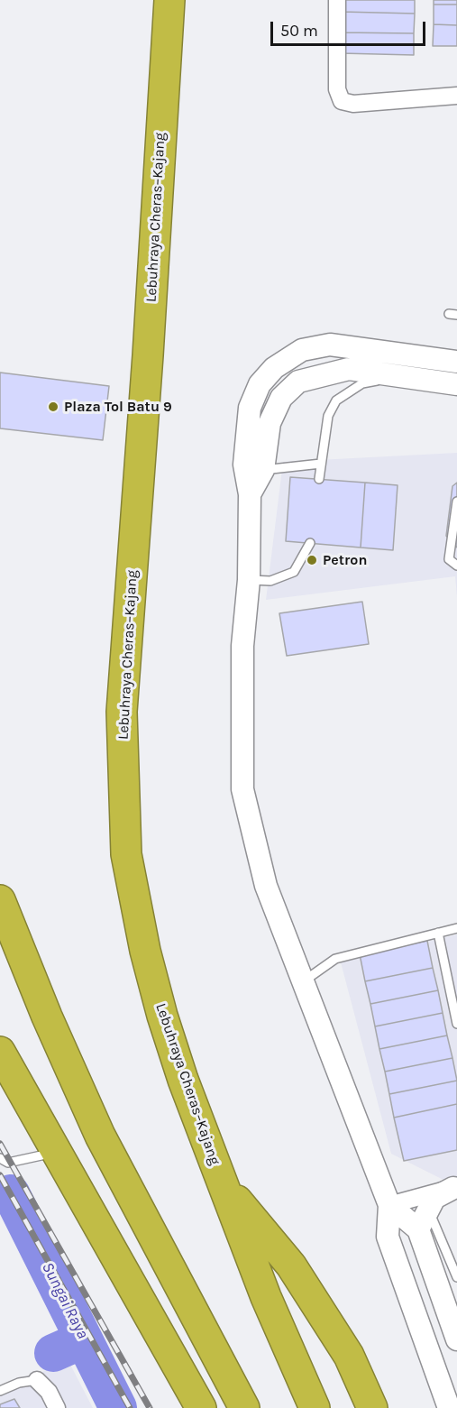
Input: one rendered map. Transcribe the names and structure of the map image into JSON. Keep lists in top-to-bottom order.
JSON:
{
  "streets": {
    "highway": ["Lebuhraya Cheras–Kajang"]
  },
  "water": ["Sungai Raya"],
  "places": ["Plaza Tol Batu 9", "Petron"],
  "scale_bar": "50 m"
}
